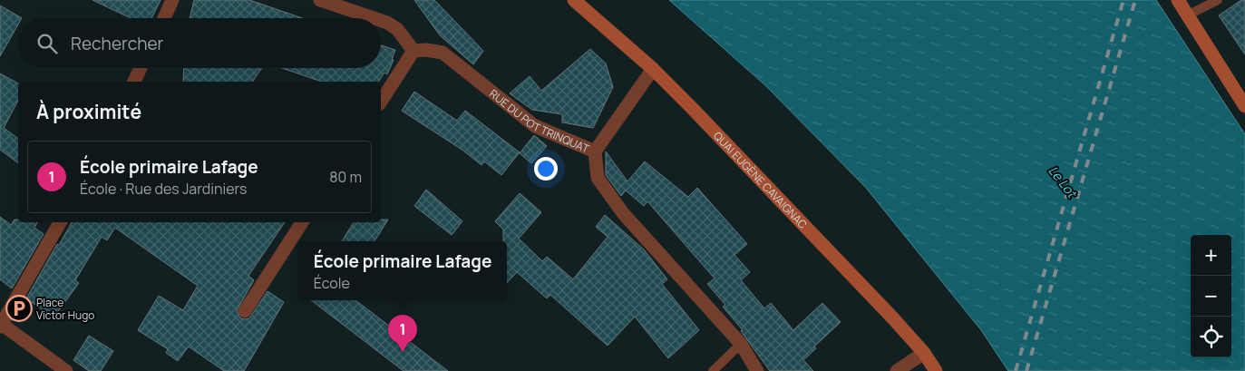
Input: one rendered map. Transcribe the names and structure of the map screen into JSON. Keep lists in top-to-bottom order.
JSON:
{
  "streets": {
    "street": ["RUE DU POT TRINQUAT", "QUAI EUGÈNE CAVAIGNAC"]
  },
  "water": ["Le Lot"],
  "places": {
    "parking": ["Place Victor Hugo"]
  },
  "page": {
    "search": "Rechercher",
    "heading": "À proximité",
    "list": [
      {
        "mark": "1",
        "name": "École primaire Lafage",
        "note": "École · Rue des Jardiniers",
        "value": "80 m"
      }
    ],
    "map_buttons": ["+", "−"],
    "popup": ["École primaire Lafage", "École"],
    "pins": "1"
  }
}
